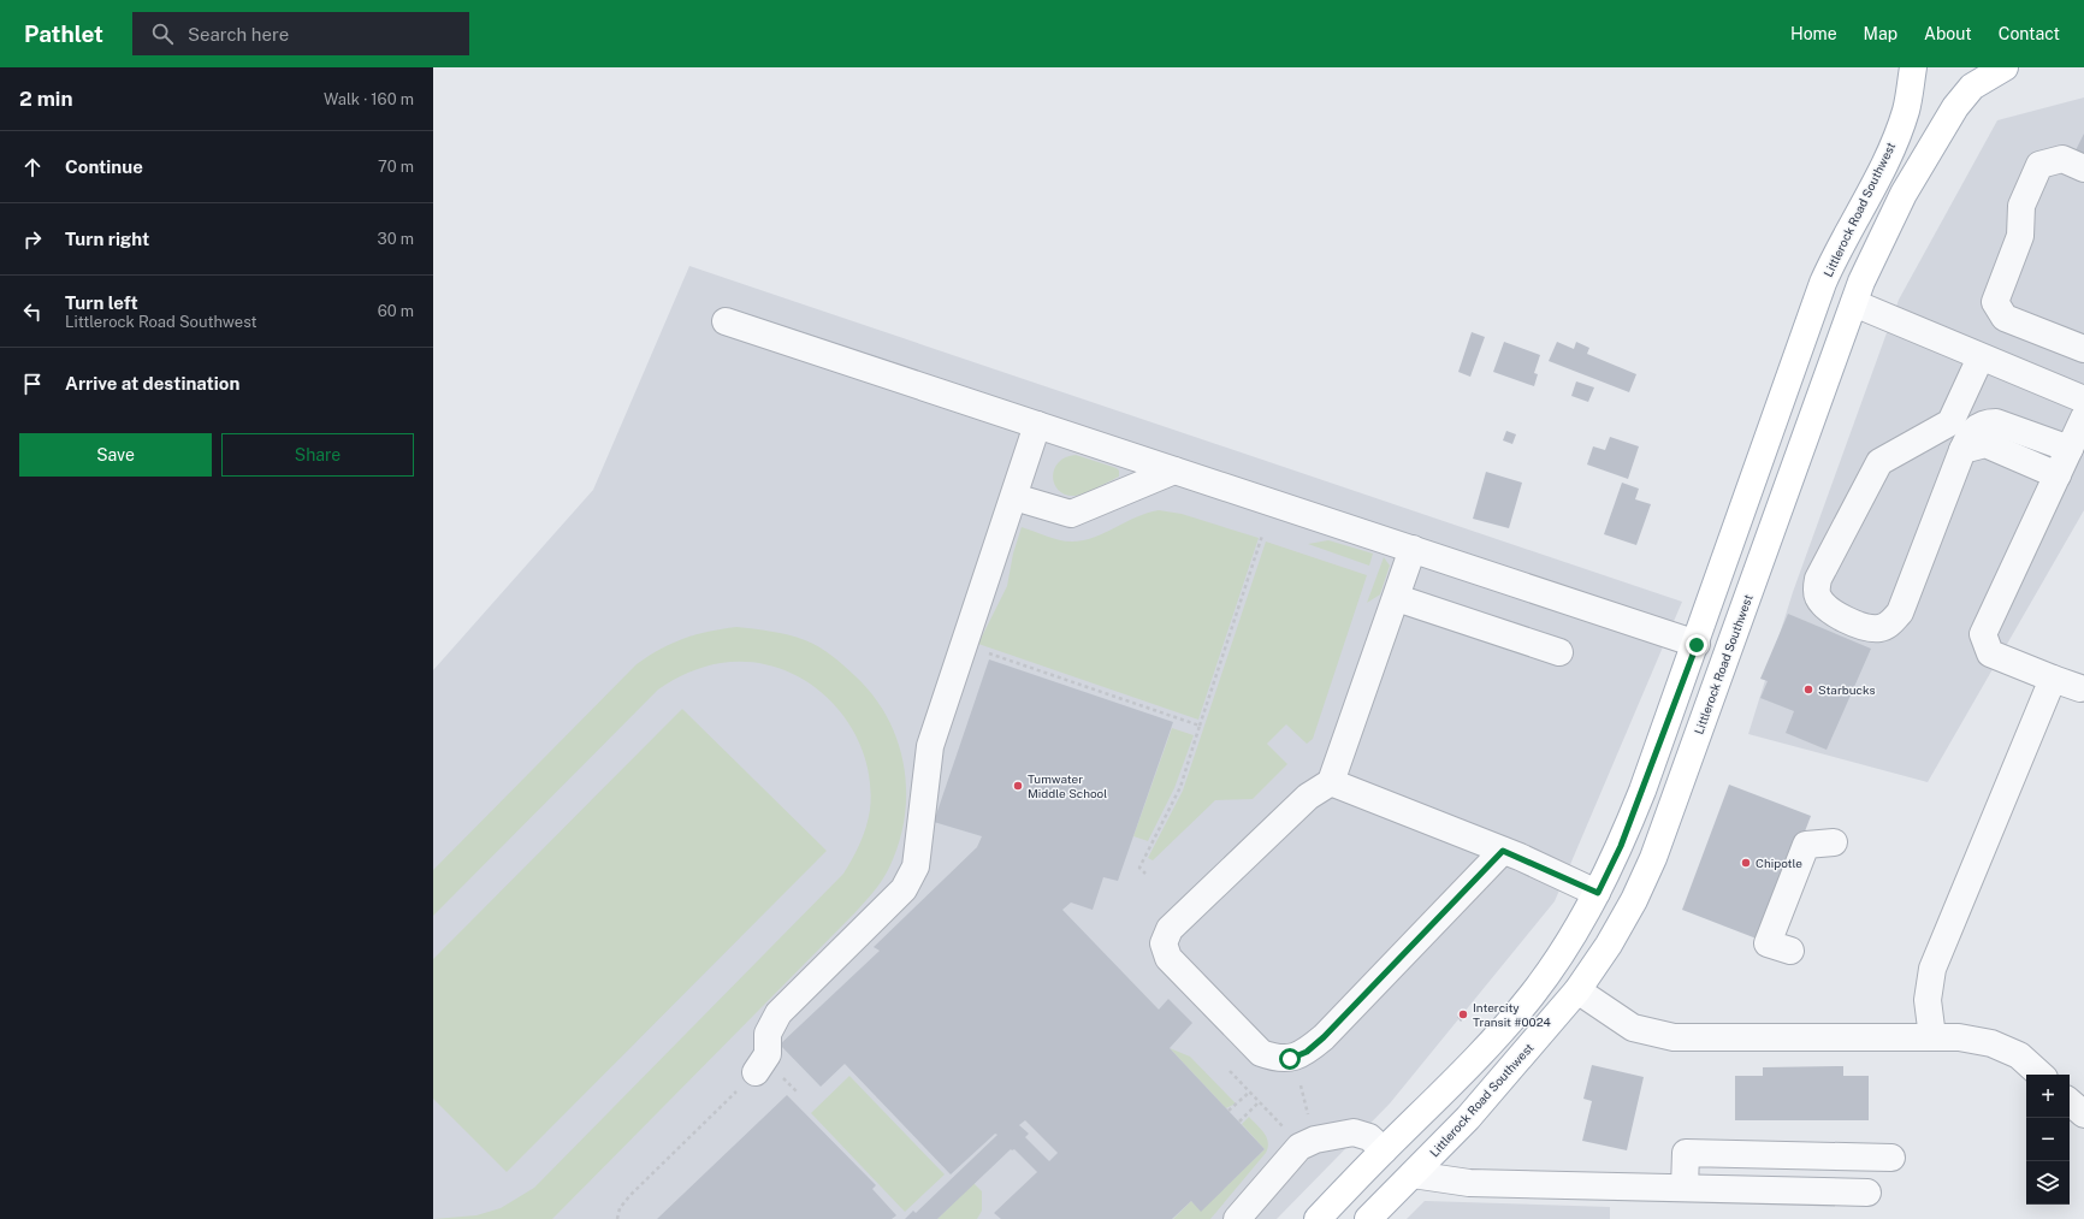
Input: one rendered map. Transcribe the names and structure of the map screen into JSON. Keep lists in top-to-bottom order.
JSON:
{
  "streets": {
    "main road": ["Littlerock Road Southwest"]
  },
  "places": [
    "Starbucks",
    "Tumwater Middle School",
    "Chipotle",
    "Intercity Transit #0024"
  ],
  "page": {
    "header": "Pathlet",
    "search": "Search here",
    "nav": [
      "Home",
      "Map",
      "About",
      "Contact"
    ],
    "heading": ["2 min", "Walk · 160 m"],
    "list": [
      ["Continue", "70 m"],
      ["Turn right", "30 m"],
      ["Turn left", "Littlerock Road Southwest", "60 m"],
      "Arrive at destination"
    ],
    "buttons": ["Save", "Share"],
    "map_buttons": ["+", "−"]
  }
}
